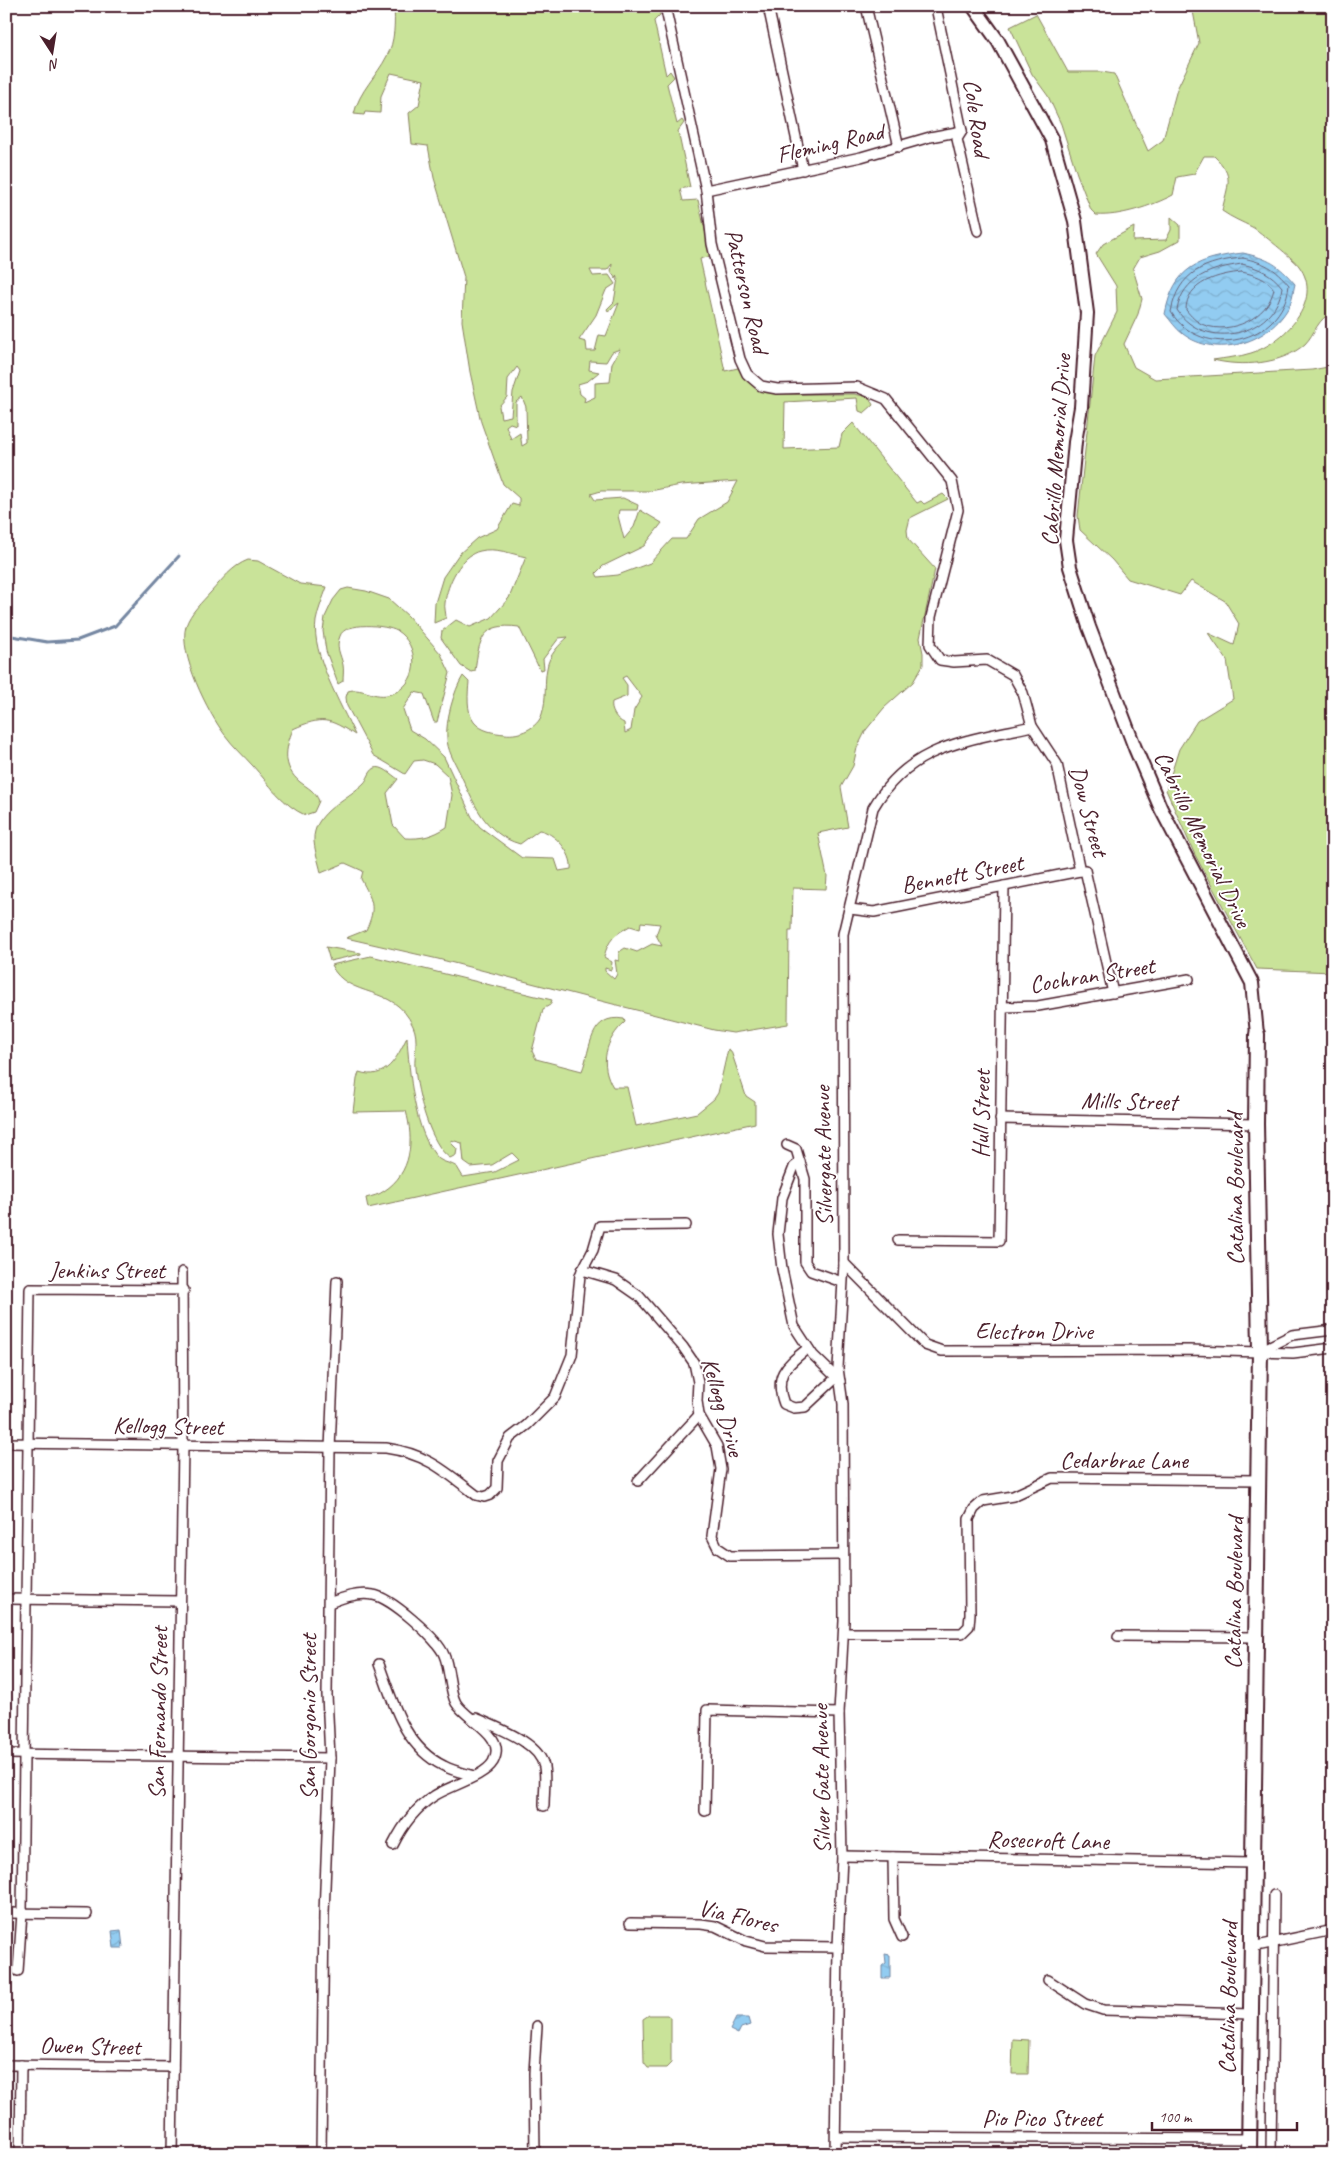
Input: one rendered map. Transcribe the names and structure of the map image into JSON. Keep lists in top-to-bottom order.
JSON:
{
  "streets": {
    "main road": ["Cabrillo Memorial Drive", "Catalina Boulevard"],
    "street": [
      "Cole Road",
      "Fleming Road",
      "Patterson Road",
      "Dow Street",
      "Bennett Street",
      "Cochran Street",
      "Mills Street",
      "Hull Street",
      "Silvergate Avenue",
      "Jenkins Street",
      "Electron Drive",
      "Kellogg Drive",
      "Kellogg Street",
      "Cedarbrae Lane",
      "San Fernando Street",
      "San Gorgonio Street",
      "Silver Gate Avenue",
      "Rosecroft Lane",
      "Via Flores",
      "Owen Street",
      "Pio Pico Street"
    ]
  },
  "crossings": [
    ["Cole Road", "Fleming Road"],
    ["Fleming Road", "Patterson Road"],
    ["Patterson Road", "Dow Street"],
    ["Cabrillo Memorial Drive", "Catalina Boulevard"],
    ["Dow Street", "Bennett Street"],
    ["Dow Street", "Cochran Street"],
    ["Bennett Street", "Hull Street"],
    ["Bennett Street", "Silvergate Avenue"],
    ["Cochran Street", "Hull Street"],
    ["Mills Street", "Hull Street"],
    ["Mills Street", "Catalina Boulevard"],
    ["Silvergate Avenue", "Electron Drive"],
    ["Silvergate Avenue", "Silver Gate Avenue"],
    ["Catalina Boulevard", "Electron Drive"],
    ["Catalina Boulevard", "Cedarbrae Lane"],
    ["Catalina Boulevard", "Rosecroft Lane"],
    ["Catalina Boulevard", "Pio Pico Street"],
    ["Jenkins Street", "Kellogg Street"],
    ["Jenkins Street", "San Fernando Street"],
    ["Kellogg Drive", "Silver Gate Avenue"],
    ["Kellogg Street", "San Fernando Street"],
    ["Kellogg Street", "San Gorgonio Street"],
    ["Cedarbrae Lane", "Silver Gate Avenue"],
    ["San Fernando Street", "Owen Street"],
    ["Silver Gate Avenue", "Rosecroft Lane"],
    ["Silver Gate Avenue", "Via Flores"],
    ["Silver Gate Avenue", "Pio Pico Street"]
  ],
  "scale_bar": "100 m",
  "north": "bottom"
}
